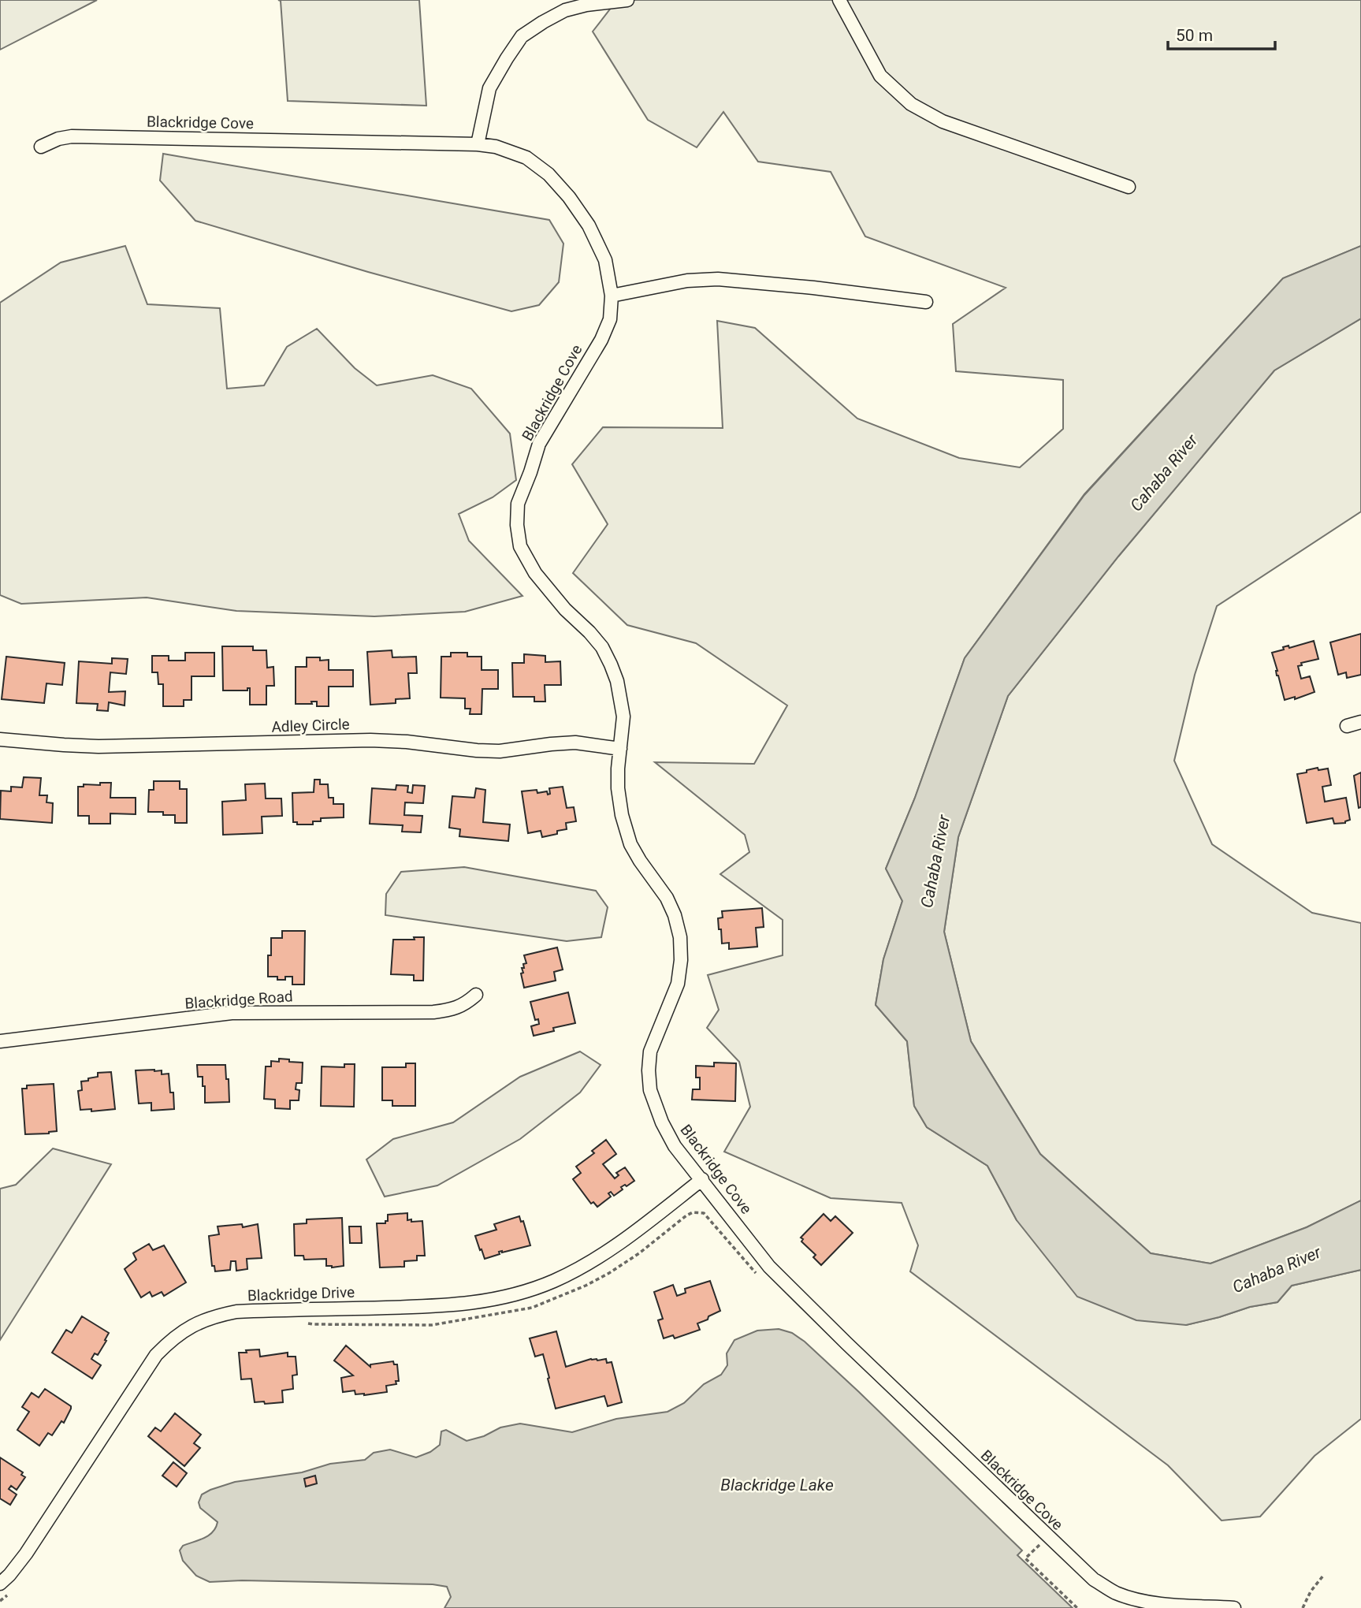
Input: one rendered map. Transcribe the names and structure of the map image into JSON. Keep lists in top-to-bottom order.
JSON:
{
  "streets": {
    "street": [
      "Blackridge Cove",
      "Adley Circle",
      "Blackridge Road",
      "Blackridge Drive"
    ]
  },
  "crossings": [
    ["Blackridge Cove", "Adley Circle"],
    ["Blackridge Cove", "Blackridge Drive"]
  ],
  "water": ["Cahaba River", "Blackridge Lake"],
  "scale_bar": "50 m"
}
